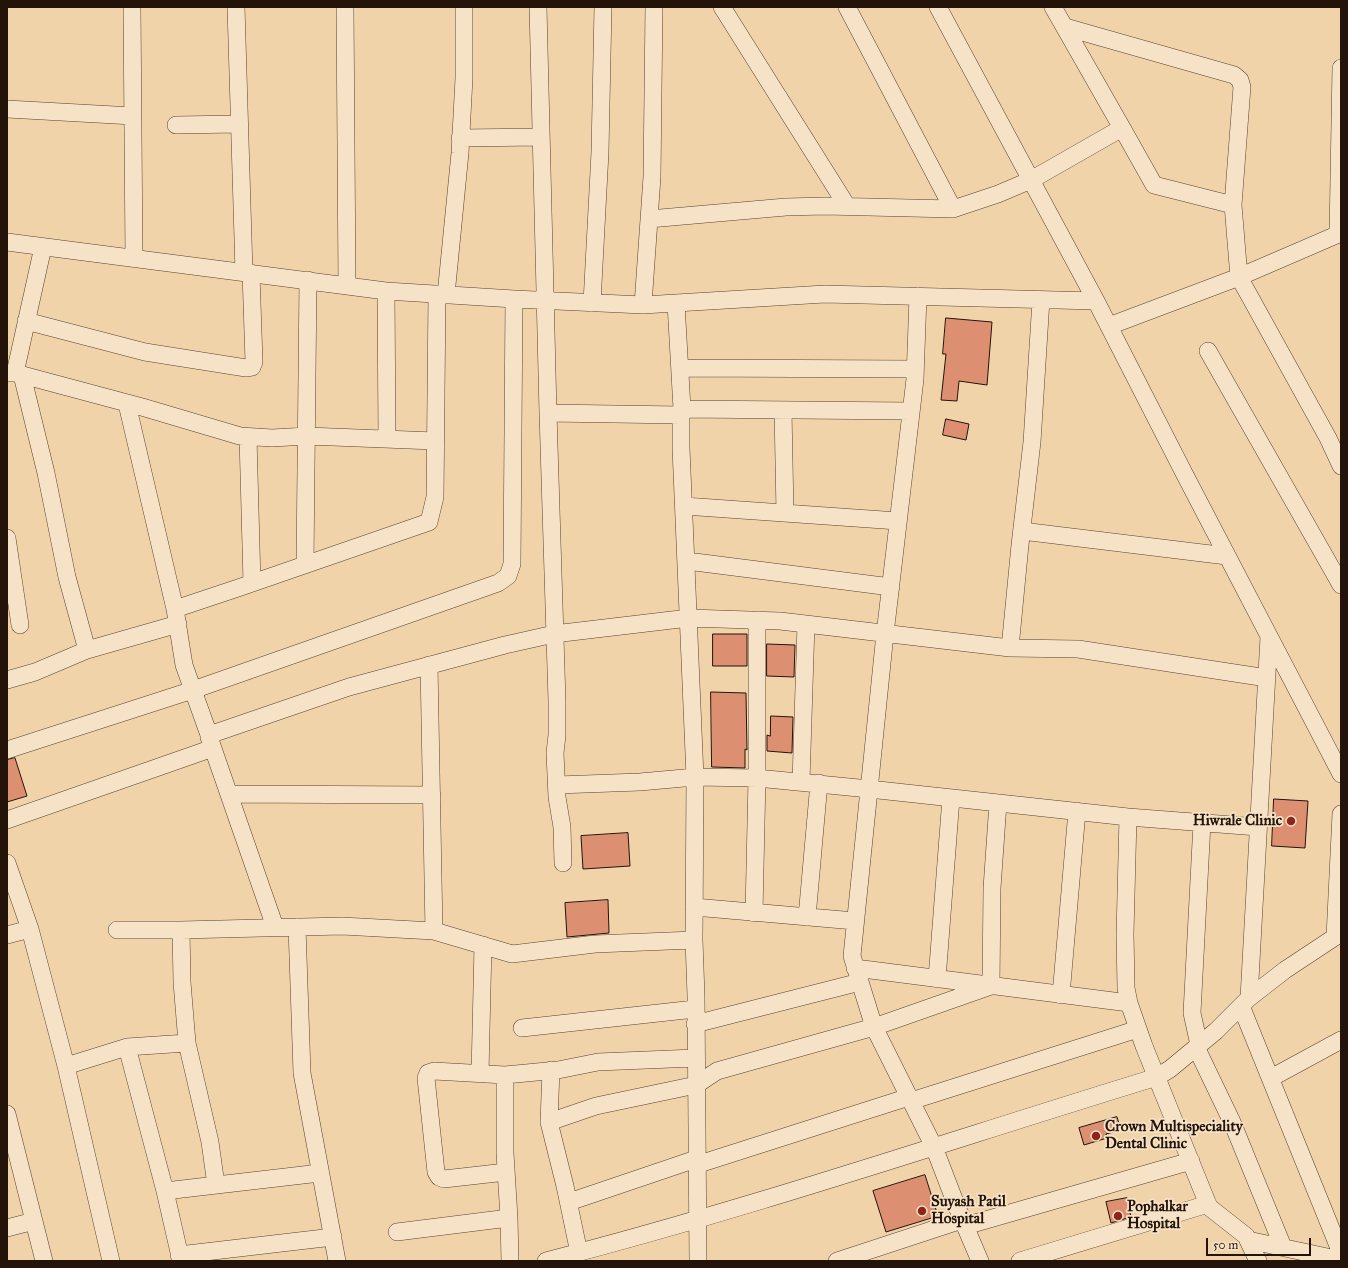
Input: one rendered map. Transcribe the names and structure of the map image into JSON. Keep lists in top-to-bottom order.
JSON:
{
  "places": [
    "Hiwrale Clinic",
    "Crown Multispeciality Dental Clinic",
    "Suyash Patil Hospital",
    "Pophalkar Hospital"
  ],
  "scale_bar": "50 m"
}
